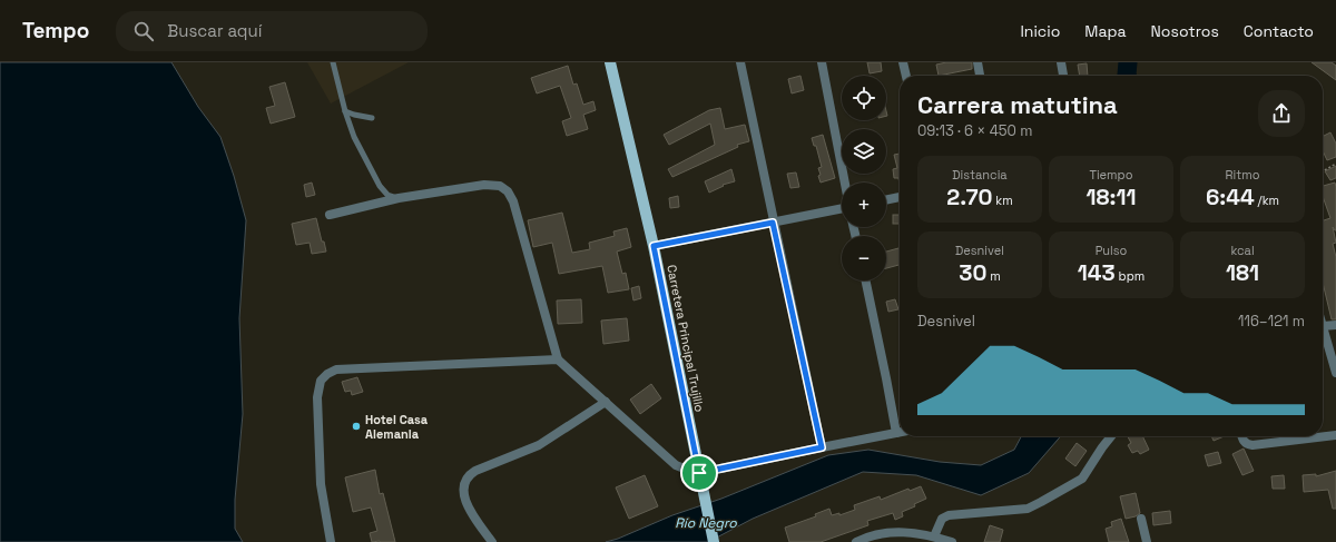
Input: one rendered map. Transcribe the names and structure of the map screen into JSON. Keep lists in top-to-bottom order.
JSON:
{
  "streets": {
    "main road": ["Carretera Principal Trujillo"]
  },
  "water": ["Río Negro"],
  "places": ["Hotel Casa Alemania"],
  "page": {
    "header": "Tempo",
    "search": "Buscar aquí",
    "nav": [
      "Inicio",
      "Mapa",
      "Nosotros",
      "Contacto"
    ],
    "map_buttons": ["+", "−"],
    "heading": ["Carrera matutina", "09:13 · 6 × 450 m"],
    "stats": [
      ["Distancia", "2.70 km"],
      ["Tiempo", "18:11"],
      ["Ritmo", "6:44 /km"],
      ["Desnivel", "30 m"],
      ["Pulso", "143 bpm"],
      ["kcal", "181"]
    ],
    "chart": ["Desnivel", "116–121 m"]
  }
}
